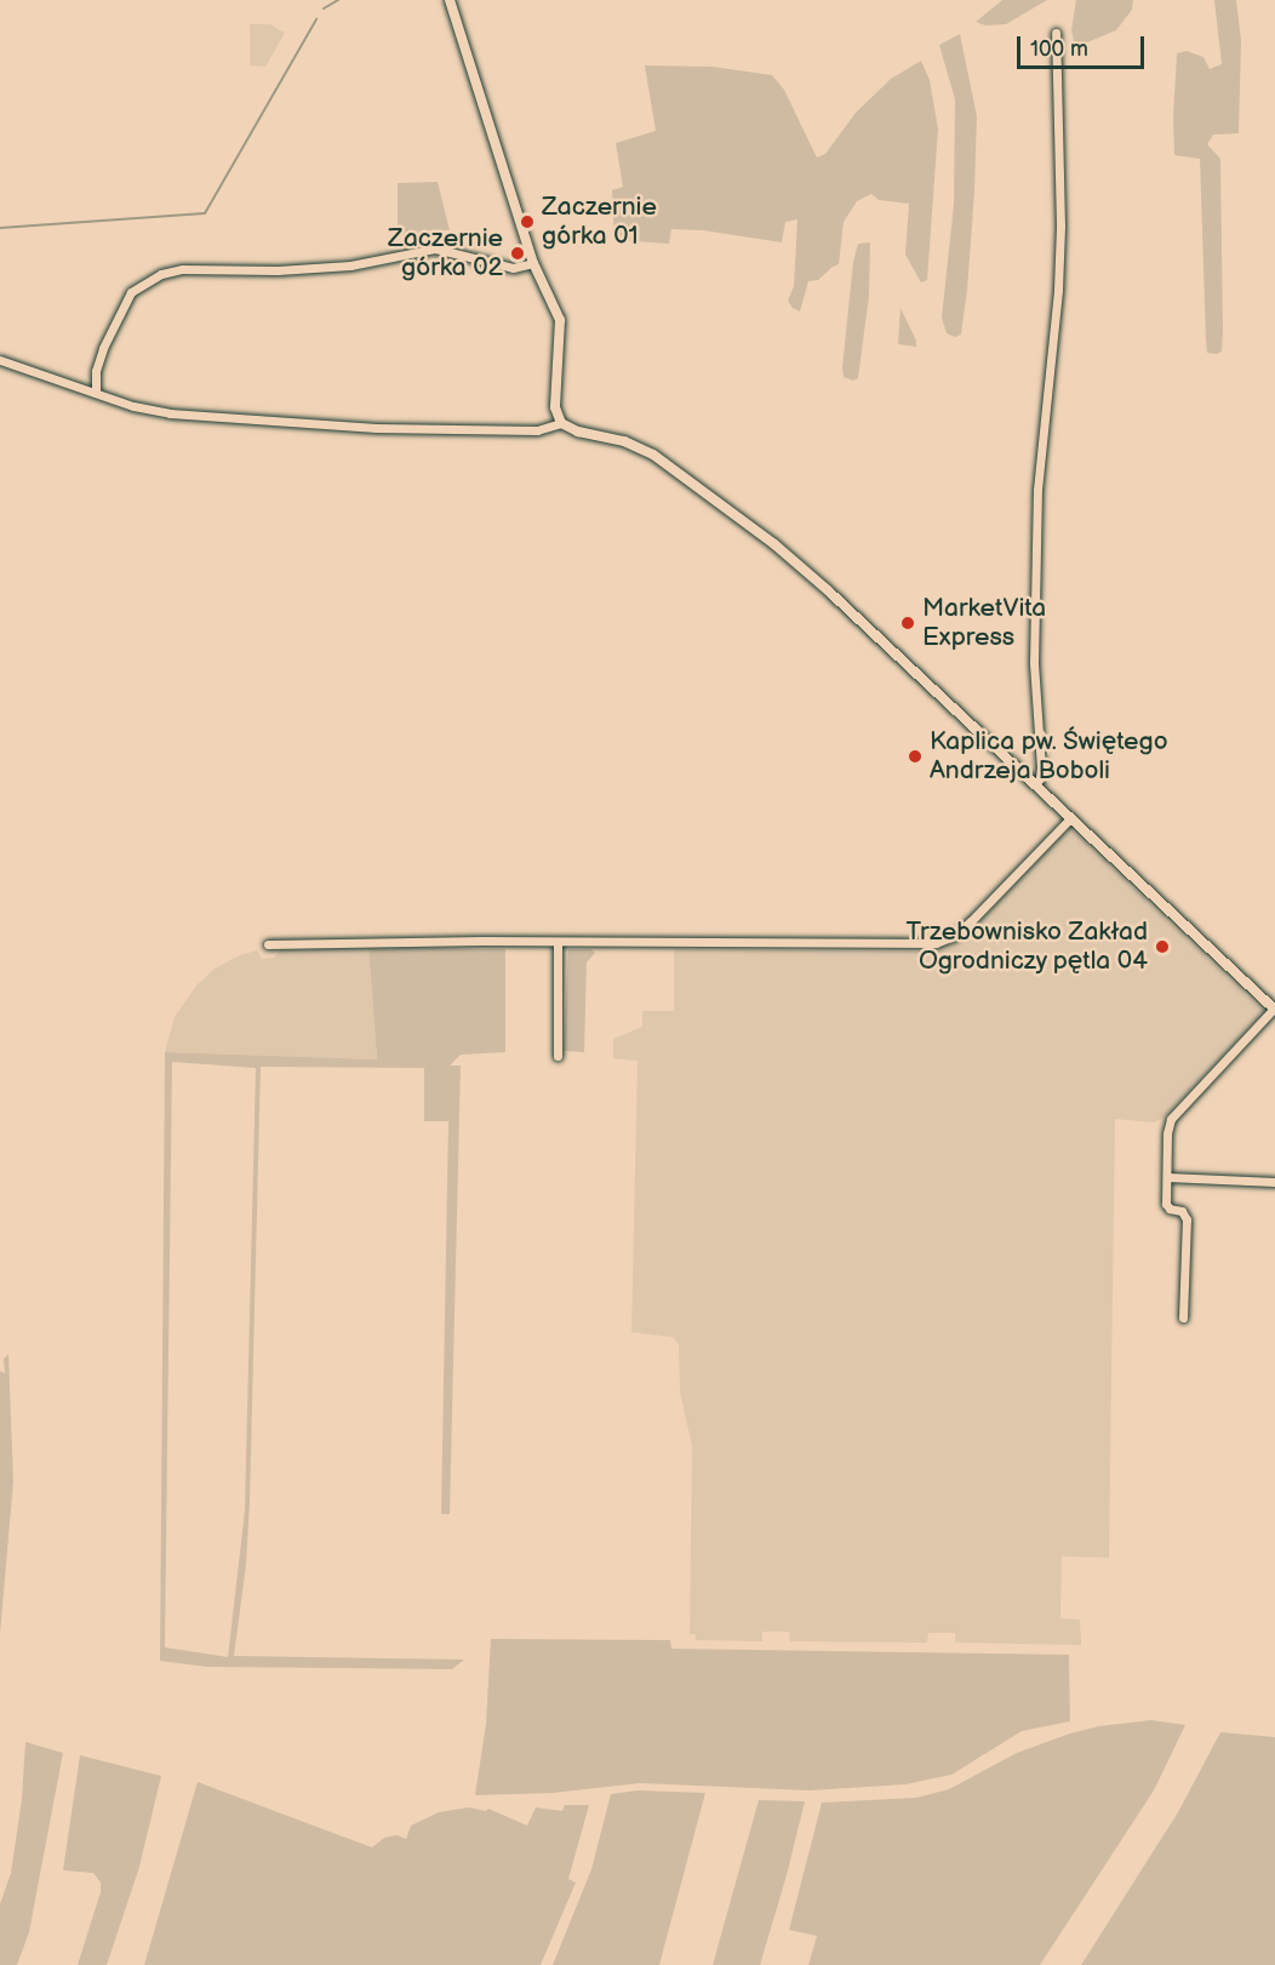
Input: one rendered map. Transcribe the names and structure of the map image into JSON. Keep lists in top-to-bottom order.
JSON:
{
  "places": [
    "Zaczernie górka 01",
    "Zaczernie górka 02",
    "MarketVita Express",
    "Kaplica pw. Świętego Andrzeja Boboli",
    "Trzebownisko Zakład Ogrodniczy pętla 04"
  ],
  "scale_bar": "100 m"
}
